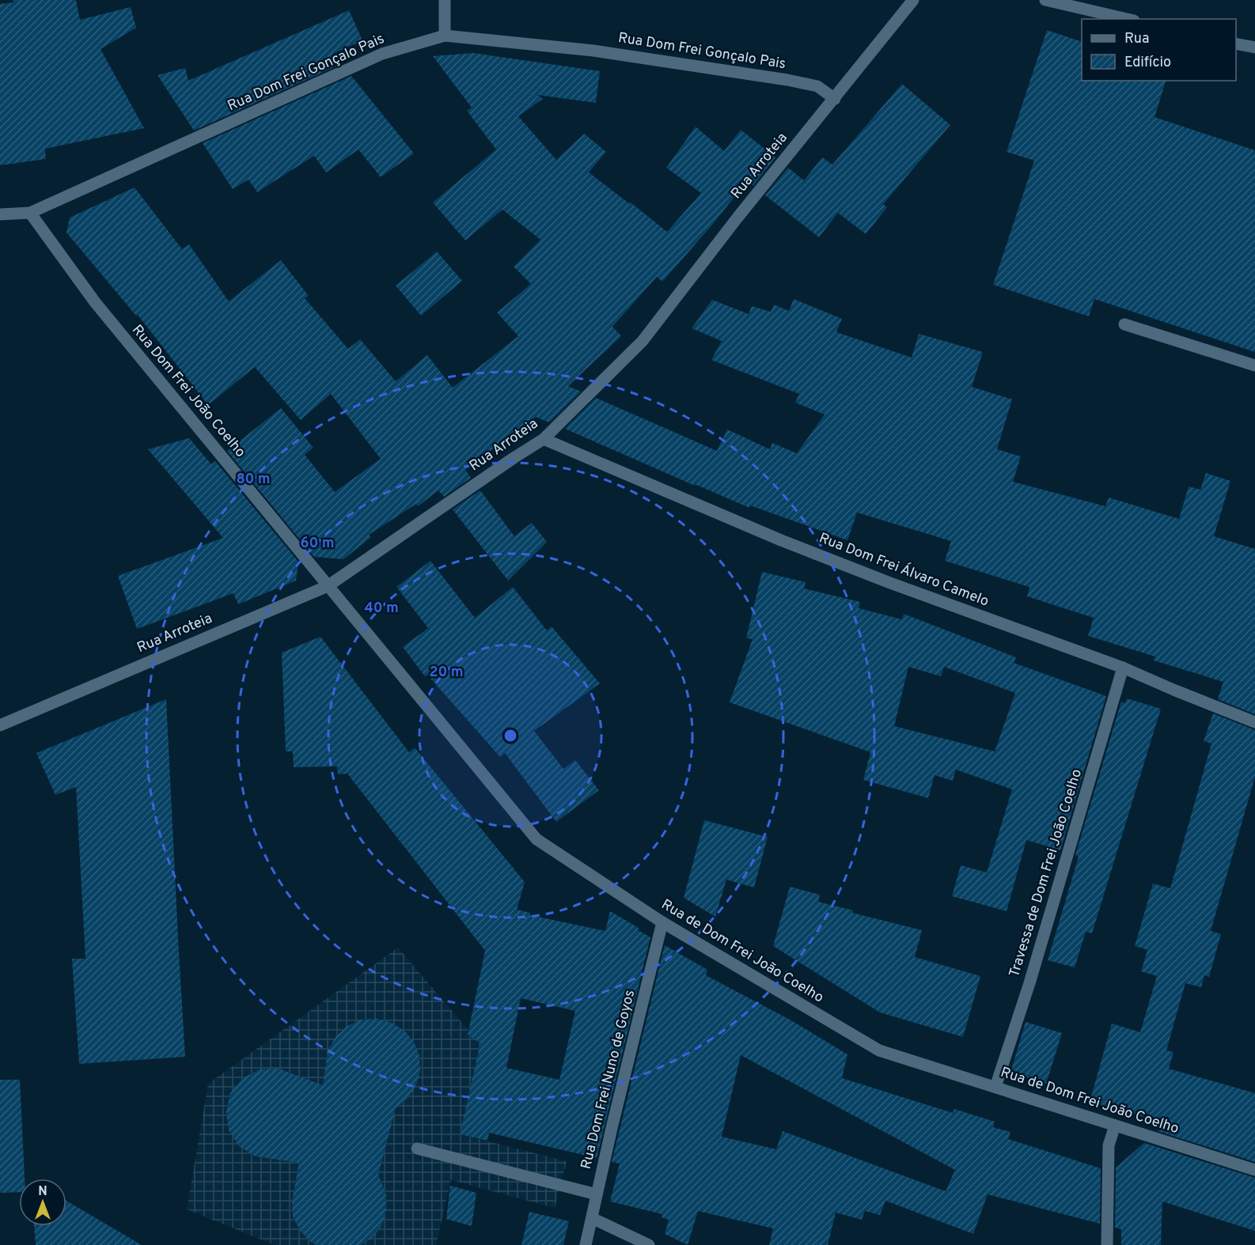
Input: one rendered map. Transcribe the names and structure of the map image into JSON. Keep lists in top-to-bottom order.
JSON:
{
  "streets": {
    "street": [
      "Rua Dom Frei Gonçalo Pais",
      "Rua Arroteia",
      "Rua Dom Frei João Coelho",
      "Rua Dom Frei Álvaro Camelo",
      "Travessa de Dom Frei João Coelho",
      "Rua de Dom Frei João Coelho",
      "Rua Dom Frei Nuno de Goyos"
    ]
  },
  "crossings": [
    ["Rua Dom Frei Gonçalo Pais", "Rua Arroteia"],
    ["Rua Dom Frei Gonçalo Pais", "Rua Dom Frei João Coelho"],
    ["Rua Arroteia", "Rua Dom Frei João Coelho"],
    ["Rua Arroteia", "Rua Dom Frei Álvaro Camelo"],
    ["Rua Arroteia", "Rua de Dom Frei João Coelho"],
    ["Rua Dom Frei João Coelho", "Rua de Dom Frei João Coelho"],
    ["Rua Dom Frei Álvaro Camelo", "Travessa de Dom Frei João Coelho"],
    ["Travessa de Dom Frei João Coelho", "Rua de Dom Frei João Coelho"],
    ["Rua de Dom Frei João Coelho", "Rua Dom Frei Nuno de Goyos"]
  ],
  "legend": ["Rua", "Edifício"],
  "north": "top",
  "rings": [
    "80 m",
    "60 m",
    "40 m",
    "20 m"
  ]
}
